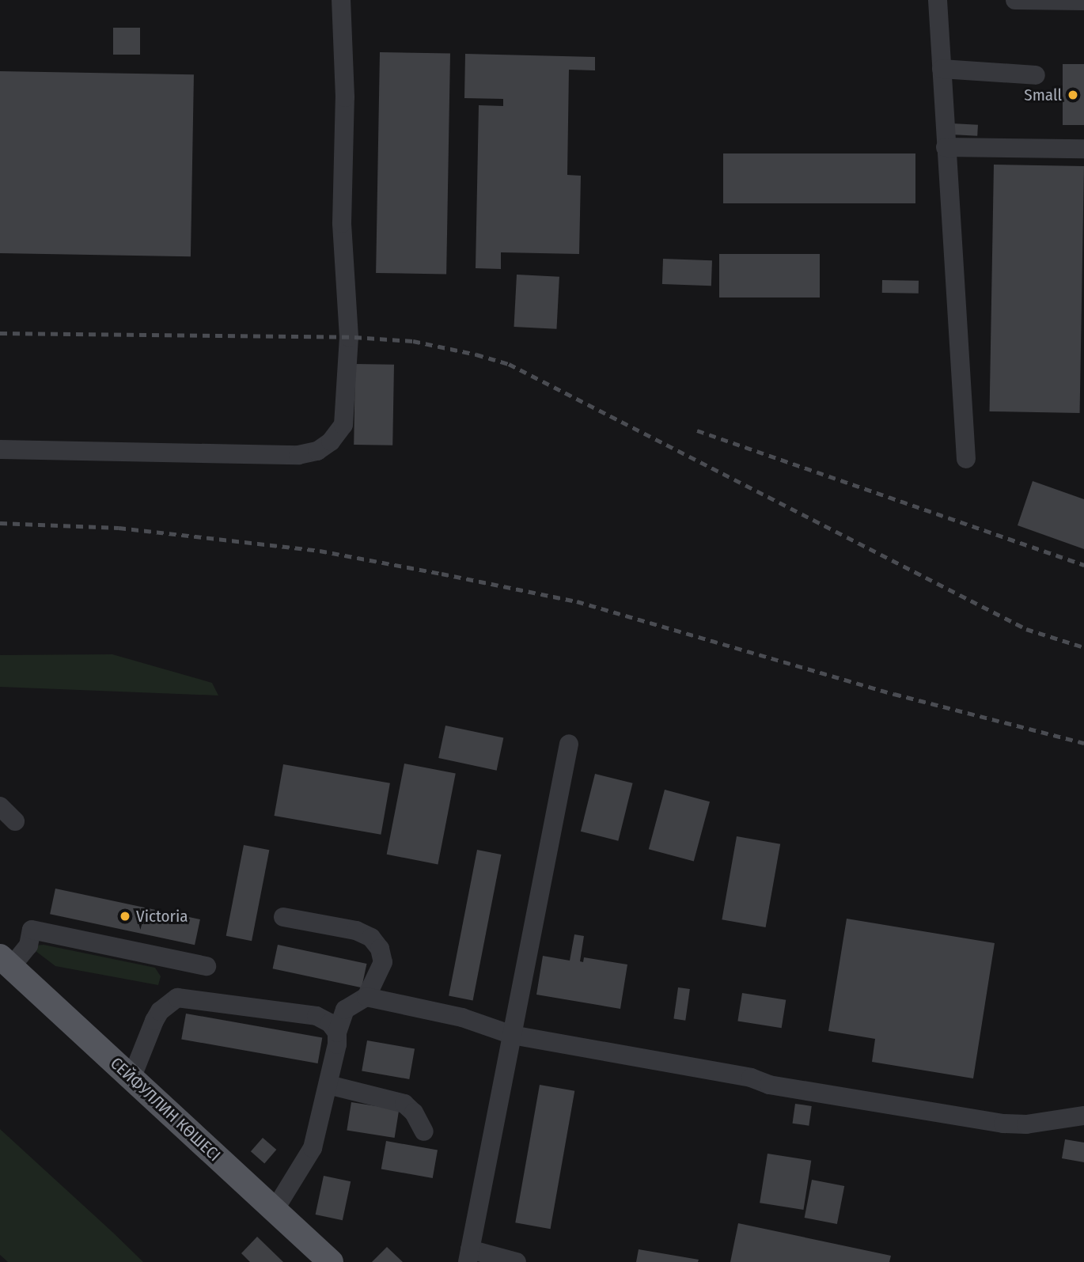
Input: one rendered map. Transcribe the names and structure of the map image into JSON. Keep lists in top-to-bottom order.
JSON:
{
  "streets": {
    "main road": ["СЕЙФУЛЛИН КӨШЕСІ"]
  },
  "places": ["Small", "Victoria"]
}
